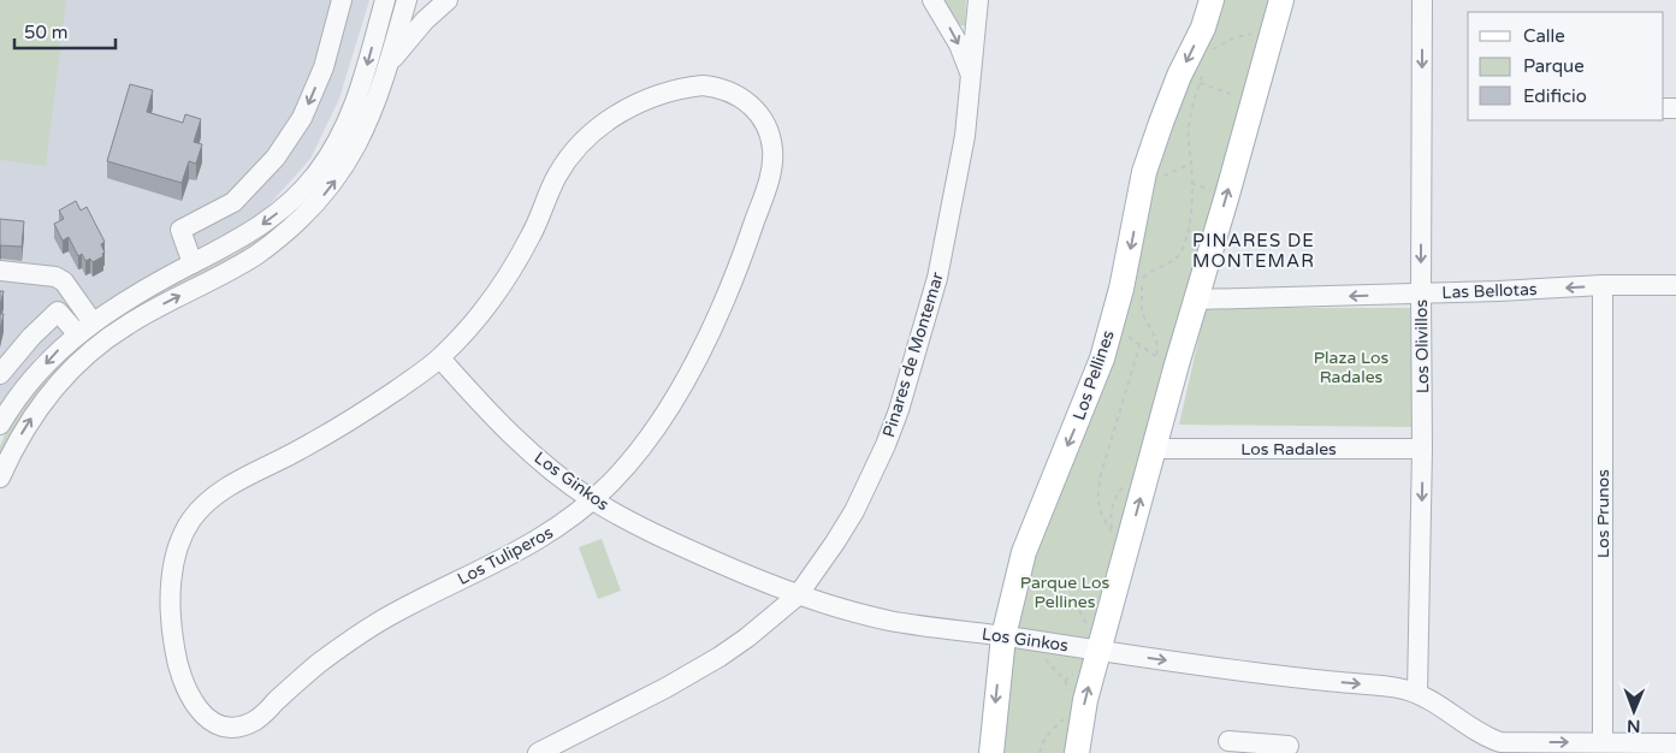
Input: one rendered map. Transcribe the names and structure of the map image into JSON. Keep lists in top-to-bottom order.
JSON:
{
  "streets": {
    "main road": ["Los Pellines"],
    "street": [
      "Las Bellotas",
      "Los Olivillos",
      "Pinares de Montemar",
      "Los Radales",
      "Los Ginkos",
      "Los Prunos",
      "Los Tuliperos"
    ]
  },
  "crossings": [
    ["Las Bellotas", "Los Olivillos"],
    ["Las Bellotas", "Los Prunos"],
    ["Los Olivillos", "Los Radales"],
    ["Los Olivillos", "Los Ginkos"],
    ["Pinares de Montemar", "Los Ginkos"],
    ["Los Pellines", "Los Ginkos"],
    ["Los Ginkos", "Los Prunos"],
    ["Los Ginkos", "Los Tuliperos"]
  ],
  "one_way": ["Las Bellotas", "Los Olivillos"],
  "districts": ["PINARES DE MONTEMAR"],
  "parks": ["Plaza Los Radales", "Parque Los Pellines"],
  "legend": ["Calle", "Parque", "Edificio"],
  "scale_bar": "50 m",
  "north": "bottom"
}
